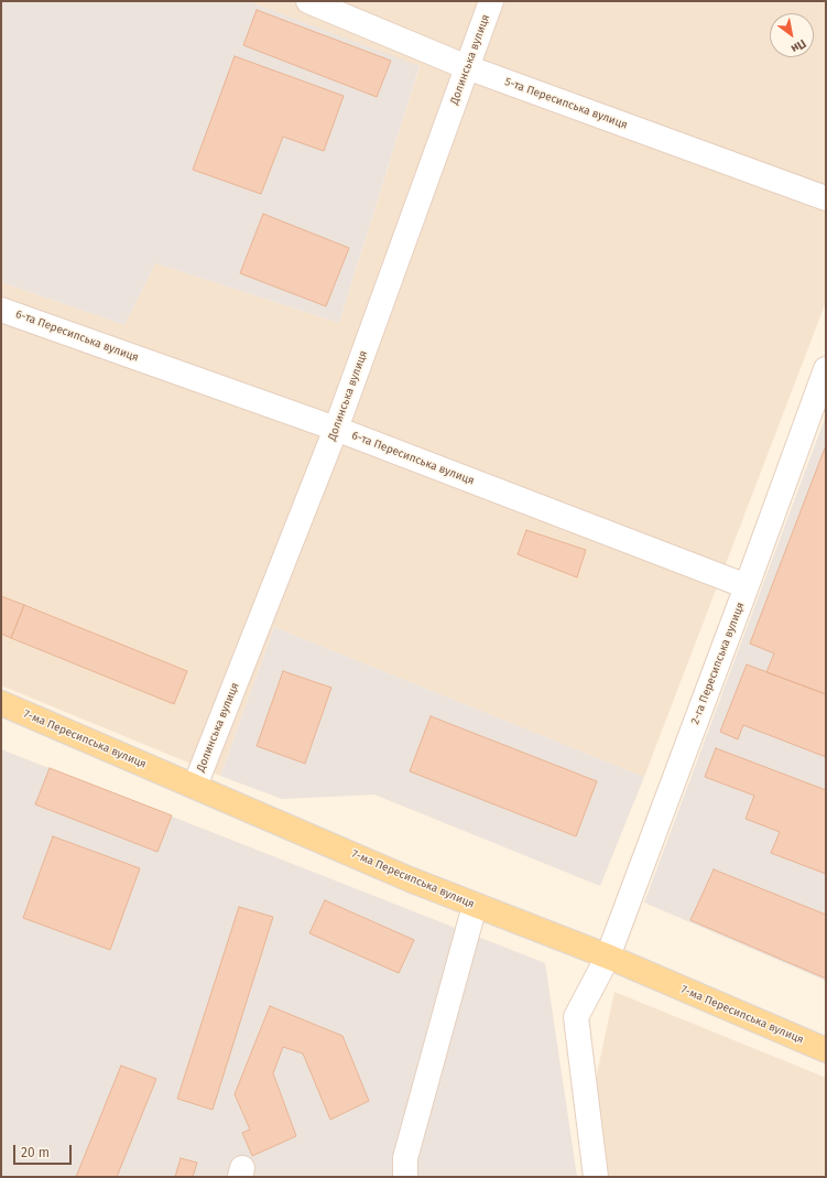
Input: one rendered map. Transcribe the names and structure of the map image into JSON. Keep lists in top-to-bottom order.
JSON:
{
  "streets": {
    "main road": ["7-ма Пересипська вулиця"],
    "street": [
      "Долинська вулиця",
      "5-та Пересипська вулиця",
      "6-та Пересипська вулиця",
      "2-га Пересипська вулиця"
    ]
  },
  "crossings": [
    ["Долинська вулиця", "5-та Пересипська вулиця"],
    ["Долинська вулиця", "6-та Пересипська вулиця"],
    ["Долинська вулиця", "7-ма Пересипська вулиця"],
    ["6-та Пересипська вулиця", "2-га Пересипська вулиця"],
    ["2-га Пересипська вулиця", "7-ма Пересипська вулиця"]
  ],
  "scale_bar": "20 m",
  "north": "bottom right"
}
